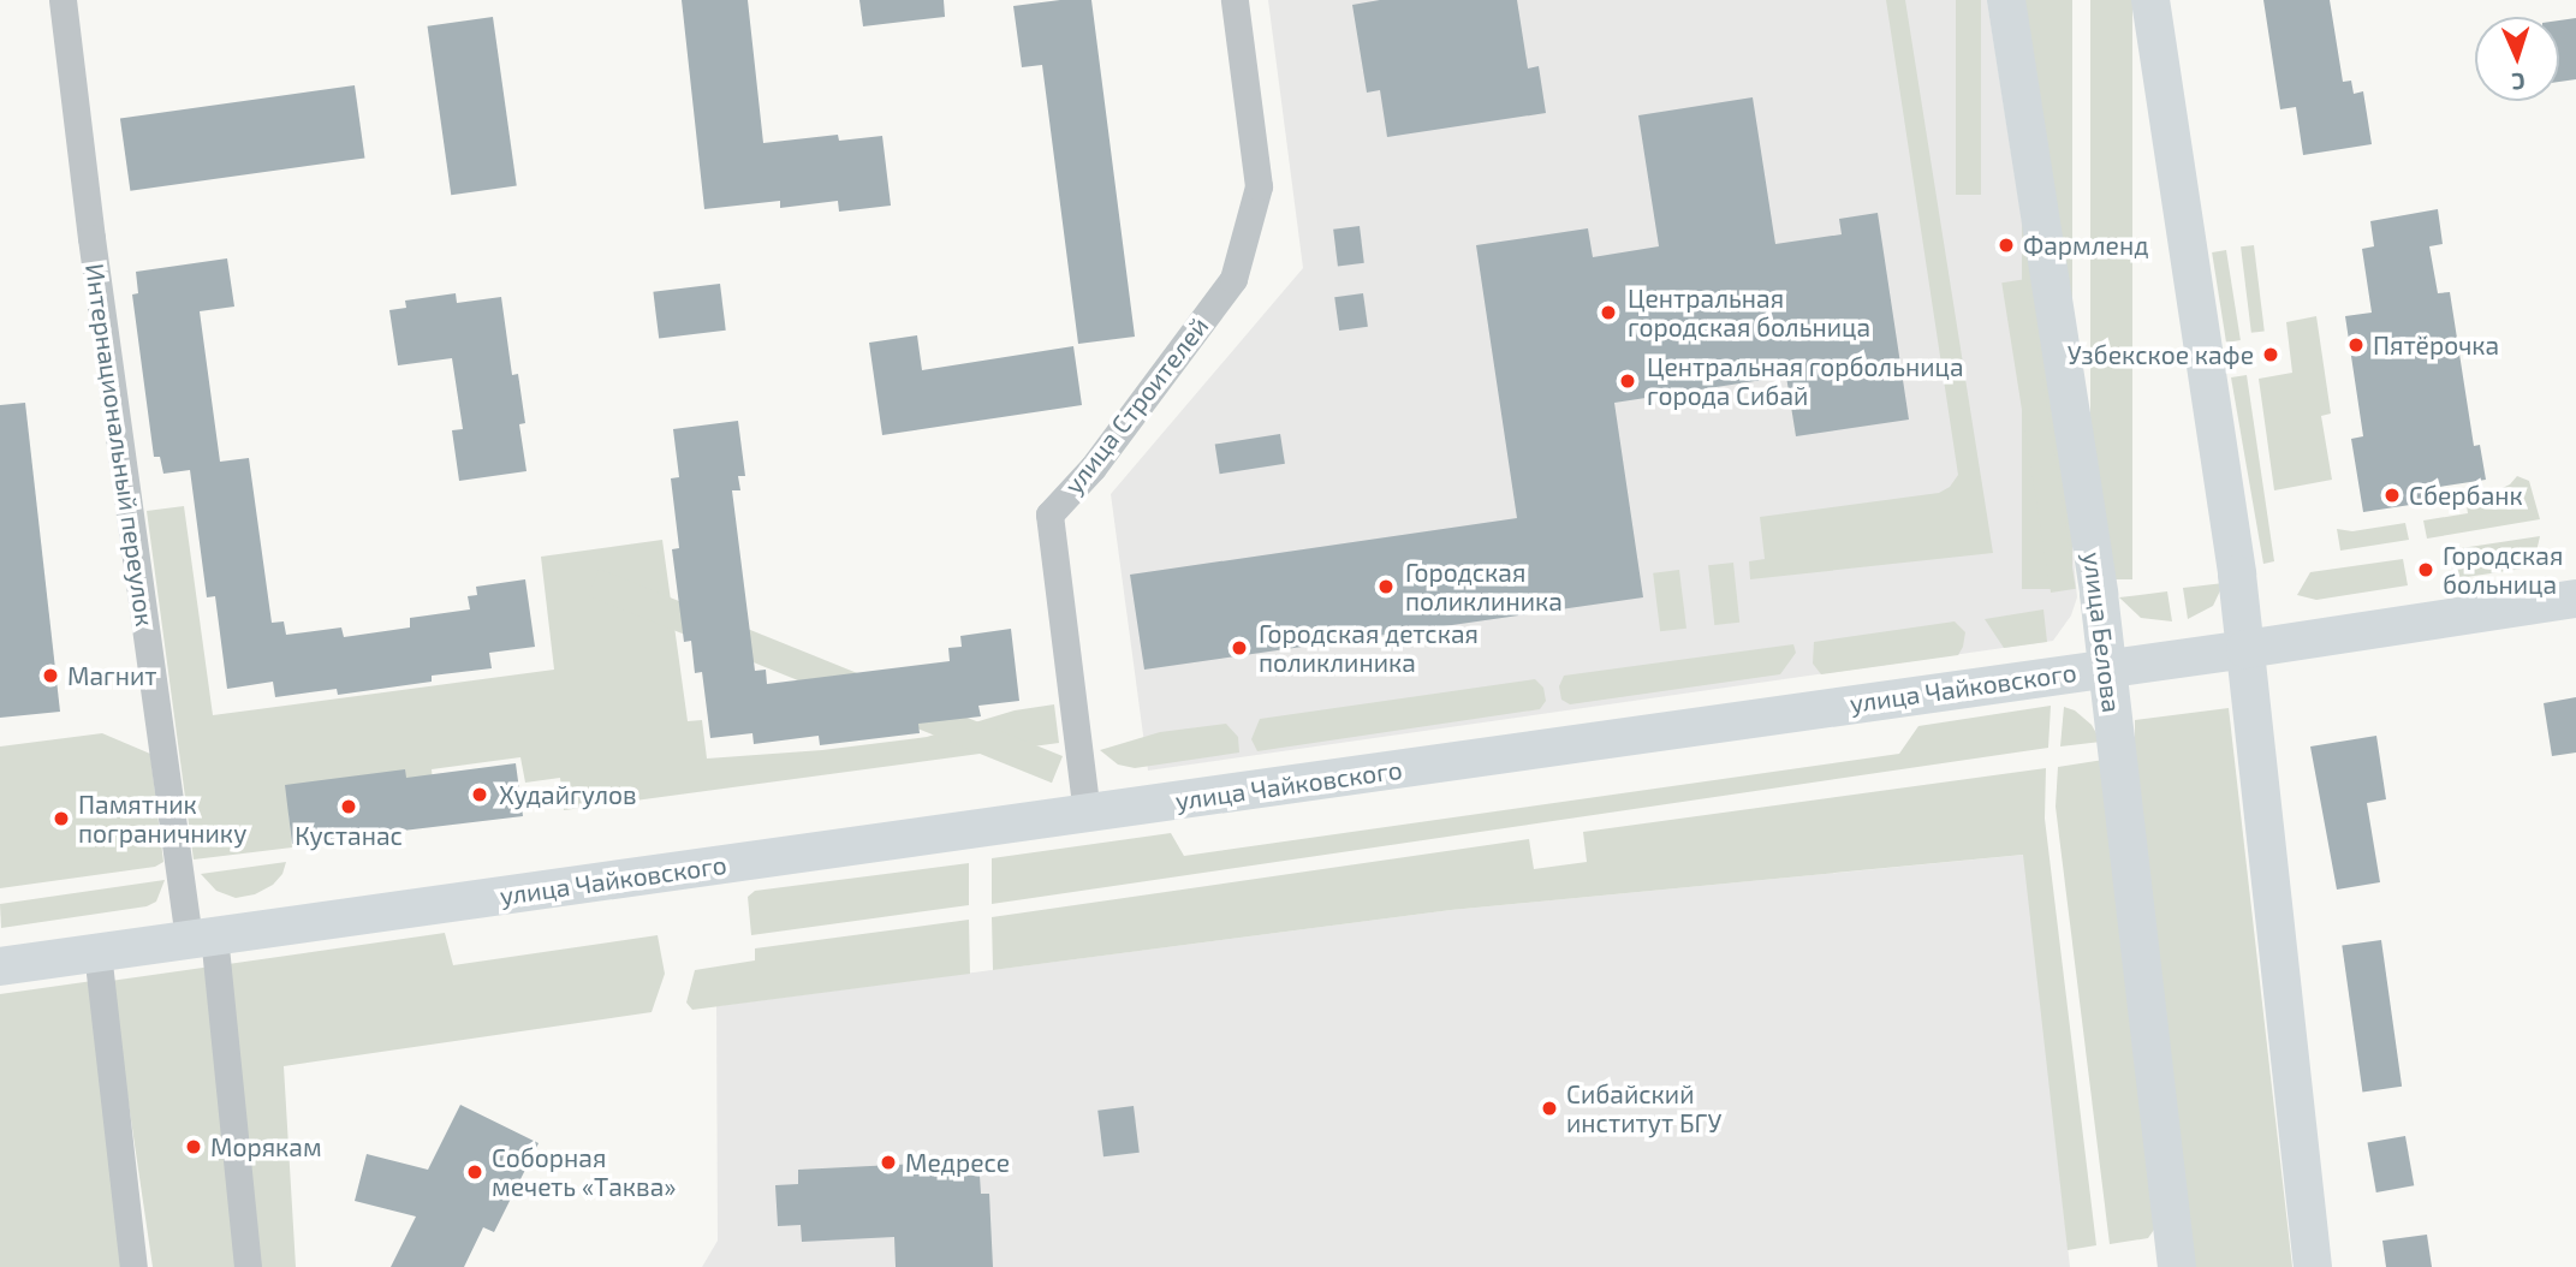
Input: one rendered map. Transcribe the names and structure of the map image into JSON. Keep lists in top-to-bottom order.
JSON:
{
  "streets": {
    "main road": ["улица Белова", "улица Чайковского"],
    "street": ["улица Строителей", "Интернациональный переулок"]
  },
  "crossings": [
    ["улица Строителей", "улица Чайковского"],
    ["Интернациональный переулок", "улица Чайковского"],
    ["улица Белова", "улица Чайковского"]
  ],
  "places": [
    "Фармленд",
    "Центральная городская больница",
    "Пятёрочка",
    "Узбекское кафе",
    "Центральная горбольница города Сибай",
    "Сбербанк",
    "Городская больница",
    "Городская поликлиника",
    "Городская детская поликлиника",
    "Магнит",
    "Худайгулов",
    "Кустанас",
    "Памятник пограничнику",
    "Сибайский институт БГУ",
    "Морякам",
    "Медресе",
    "Соборная мечеть «Таква»"
  ],
  "north": "bottom"
}
